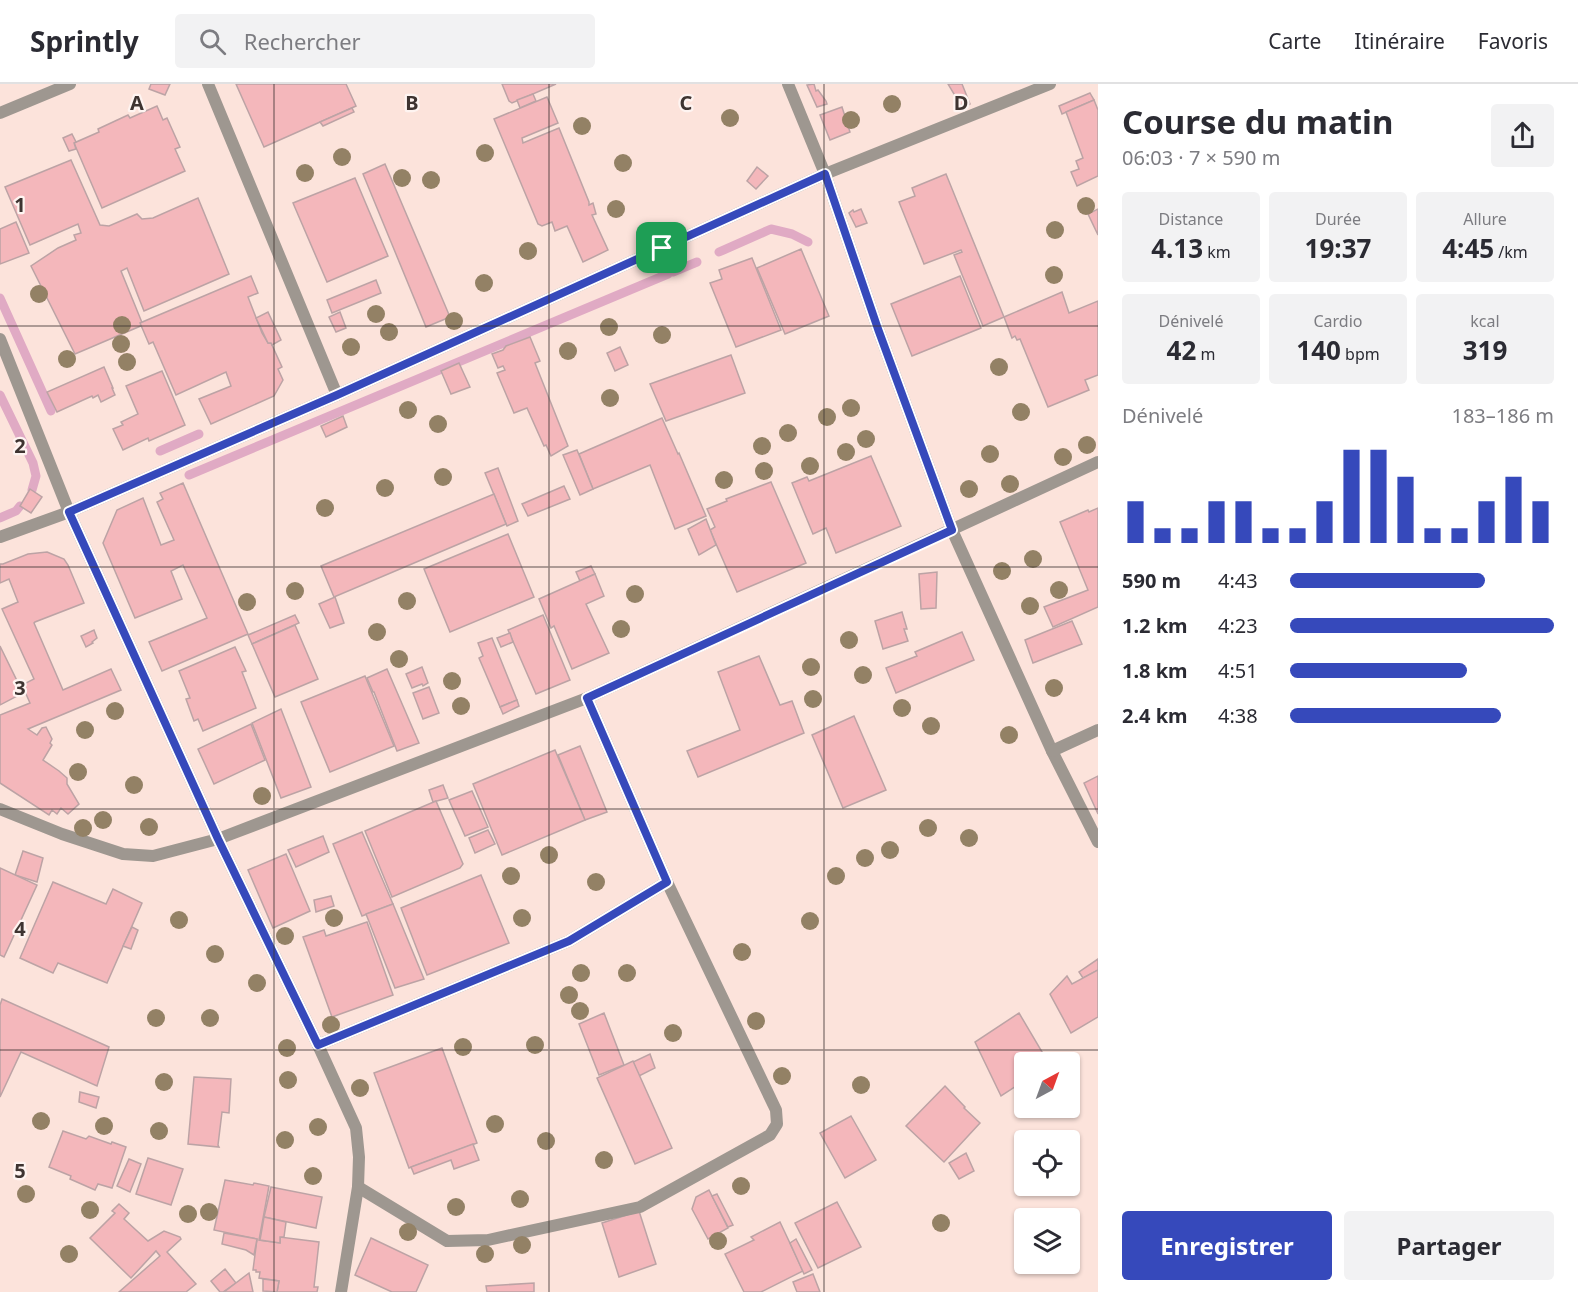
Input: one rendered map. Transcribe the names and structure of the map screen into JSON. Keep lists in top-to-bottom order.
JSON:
{
  "north": "top right",
  "page": {
    "header": "Sprintly",
    "search": "Rechercher",
    "nav": ["Carte", "Itinéraire", "Favoris"],
    "heading": ["Course du matin", "06:03 · 7 × 590 m"],
    "stats": [
      ["Distance", "4.13 km"],
      ["Durée", "19:37"],
      ["Allure", "4:45 /km"],
      ["Dénivelé", "42 m"],
      ["Cardio", "140 bpm"],
      ["kcal", "319"]
    ],
    "chart": ["Dénivelé", "183–186 m"],
    "list": [
      {
        "name": "590 m",
        "note": "4:43"
      },
      {
        "name": "1.2 km",
        "note": "4:23"
      },
      {
        "name": "1.8 km",
        "note": "4:51"
      },
      {
        "name": "2.4 km",
        "note": "4:38"
      }
    ],
    "buttons": ["Enregistrer", "Partager"]
  },
  "grid": {
    "columns": [
      "A",
      "B",
      "C",
      "D"
    ],
    "rows": [
      "1",
      "2",
      "3",
      "4",
      "5"
    ]
  }
}
